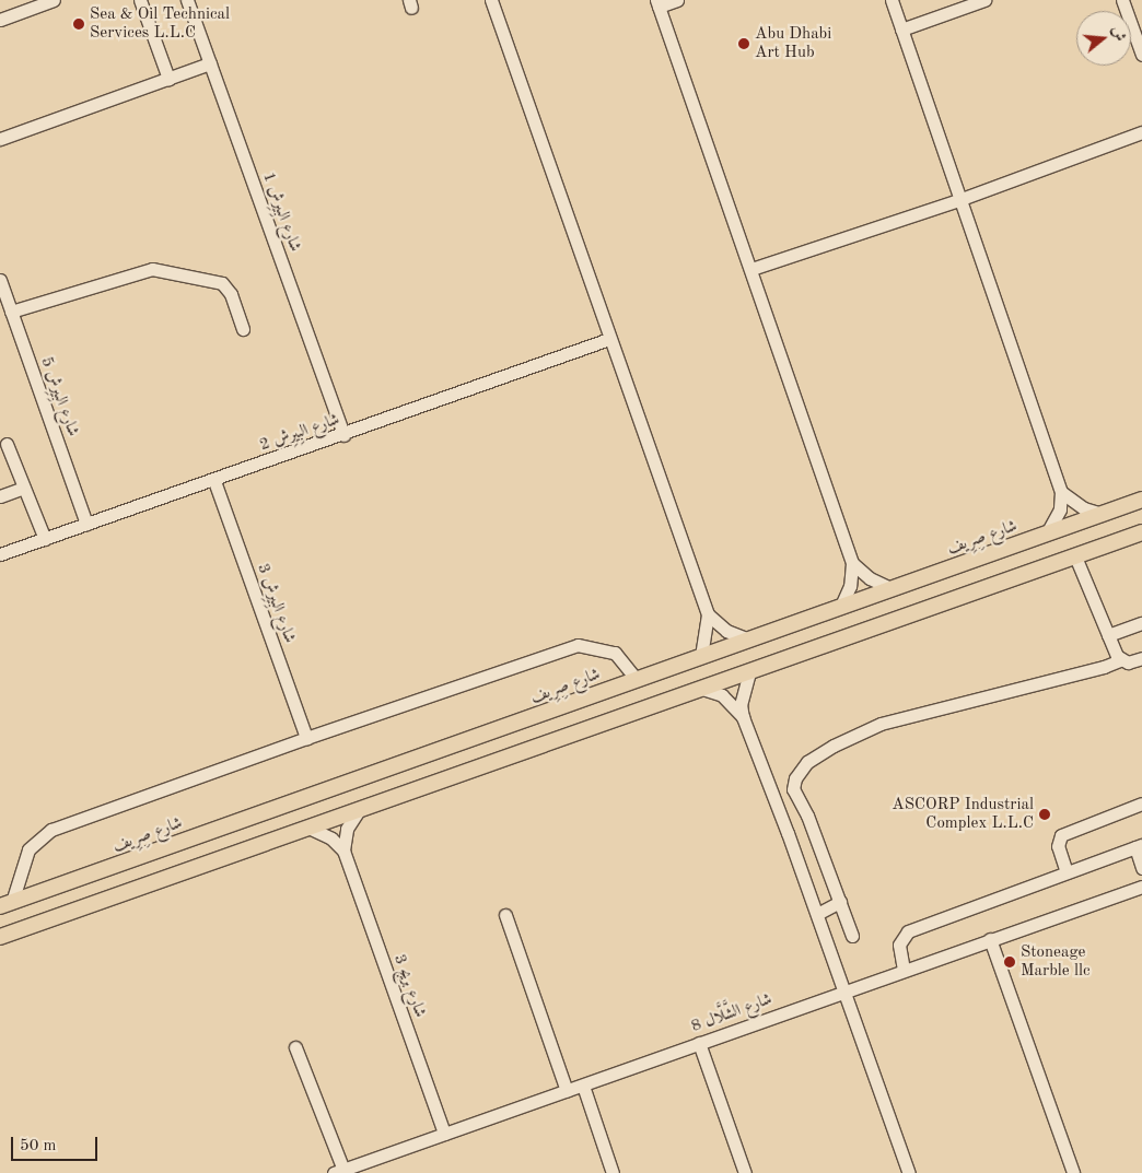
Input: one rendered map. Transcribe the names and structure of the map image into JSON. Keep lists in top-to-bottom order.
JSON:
{
  "streets": {
    "main road": ["شارع صِرِيف"],
    "street": [
      "شارع البِيرِش 1",
      "شارع البِيرِش 5",
      "شارع البِيرِش 2",
      "شارع البِيرِش 3",
      "شارع بريج 3",
      "شارع الشَّلَّال 8"
    ]
  },
  "crossings": [
    ["شارع البِيرِش 1", "شارع البِيرِش 2"],
    ["شارع البِيرِش 5", "شارع البِيرِش 2"],
    ["شارع البِيرِش 2", "شارع البِيرِش 3"],
    ["شارع بريج 3", "شارع الشَّلَّال 8"]
  ],
  "places": [
    "Sea & Oil Technical Services L.L.C",
    "Abu Dhabi Art Hub",
    "ASCORP Industrial Complex L.L.C",
    "Stoneage Marble llc"
  ],
  "scale_bar": "50 m",
  "north": "right"
}
